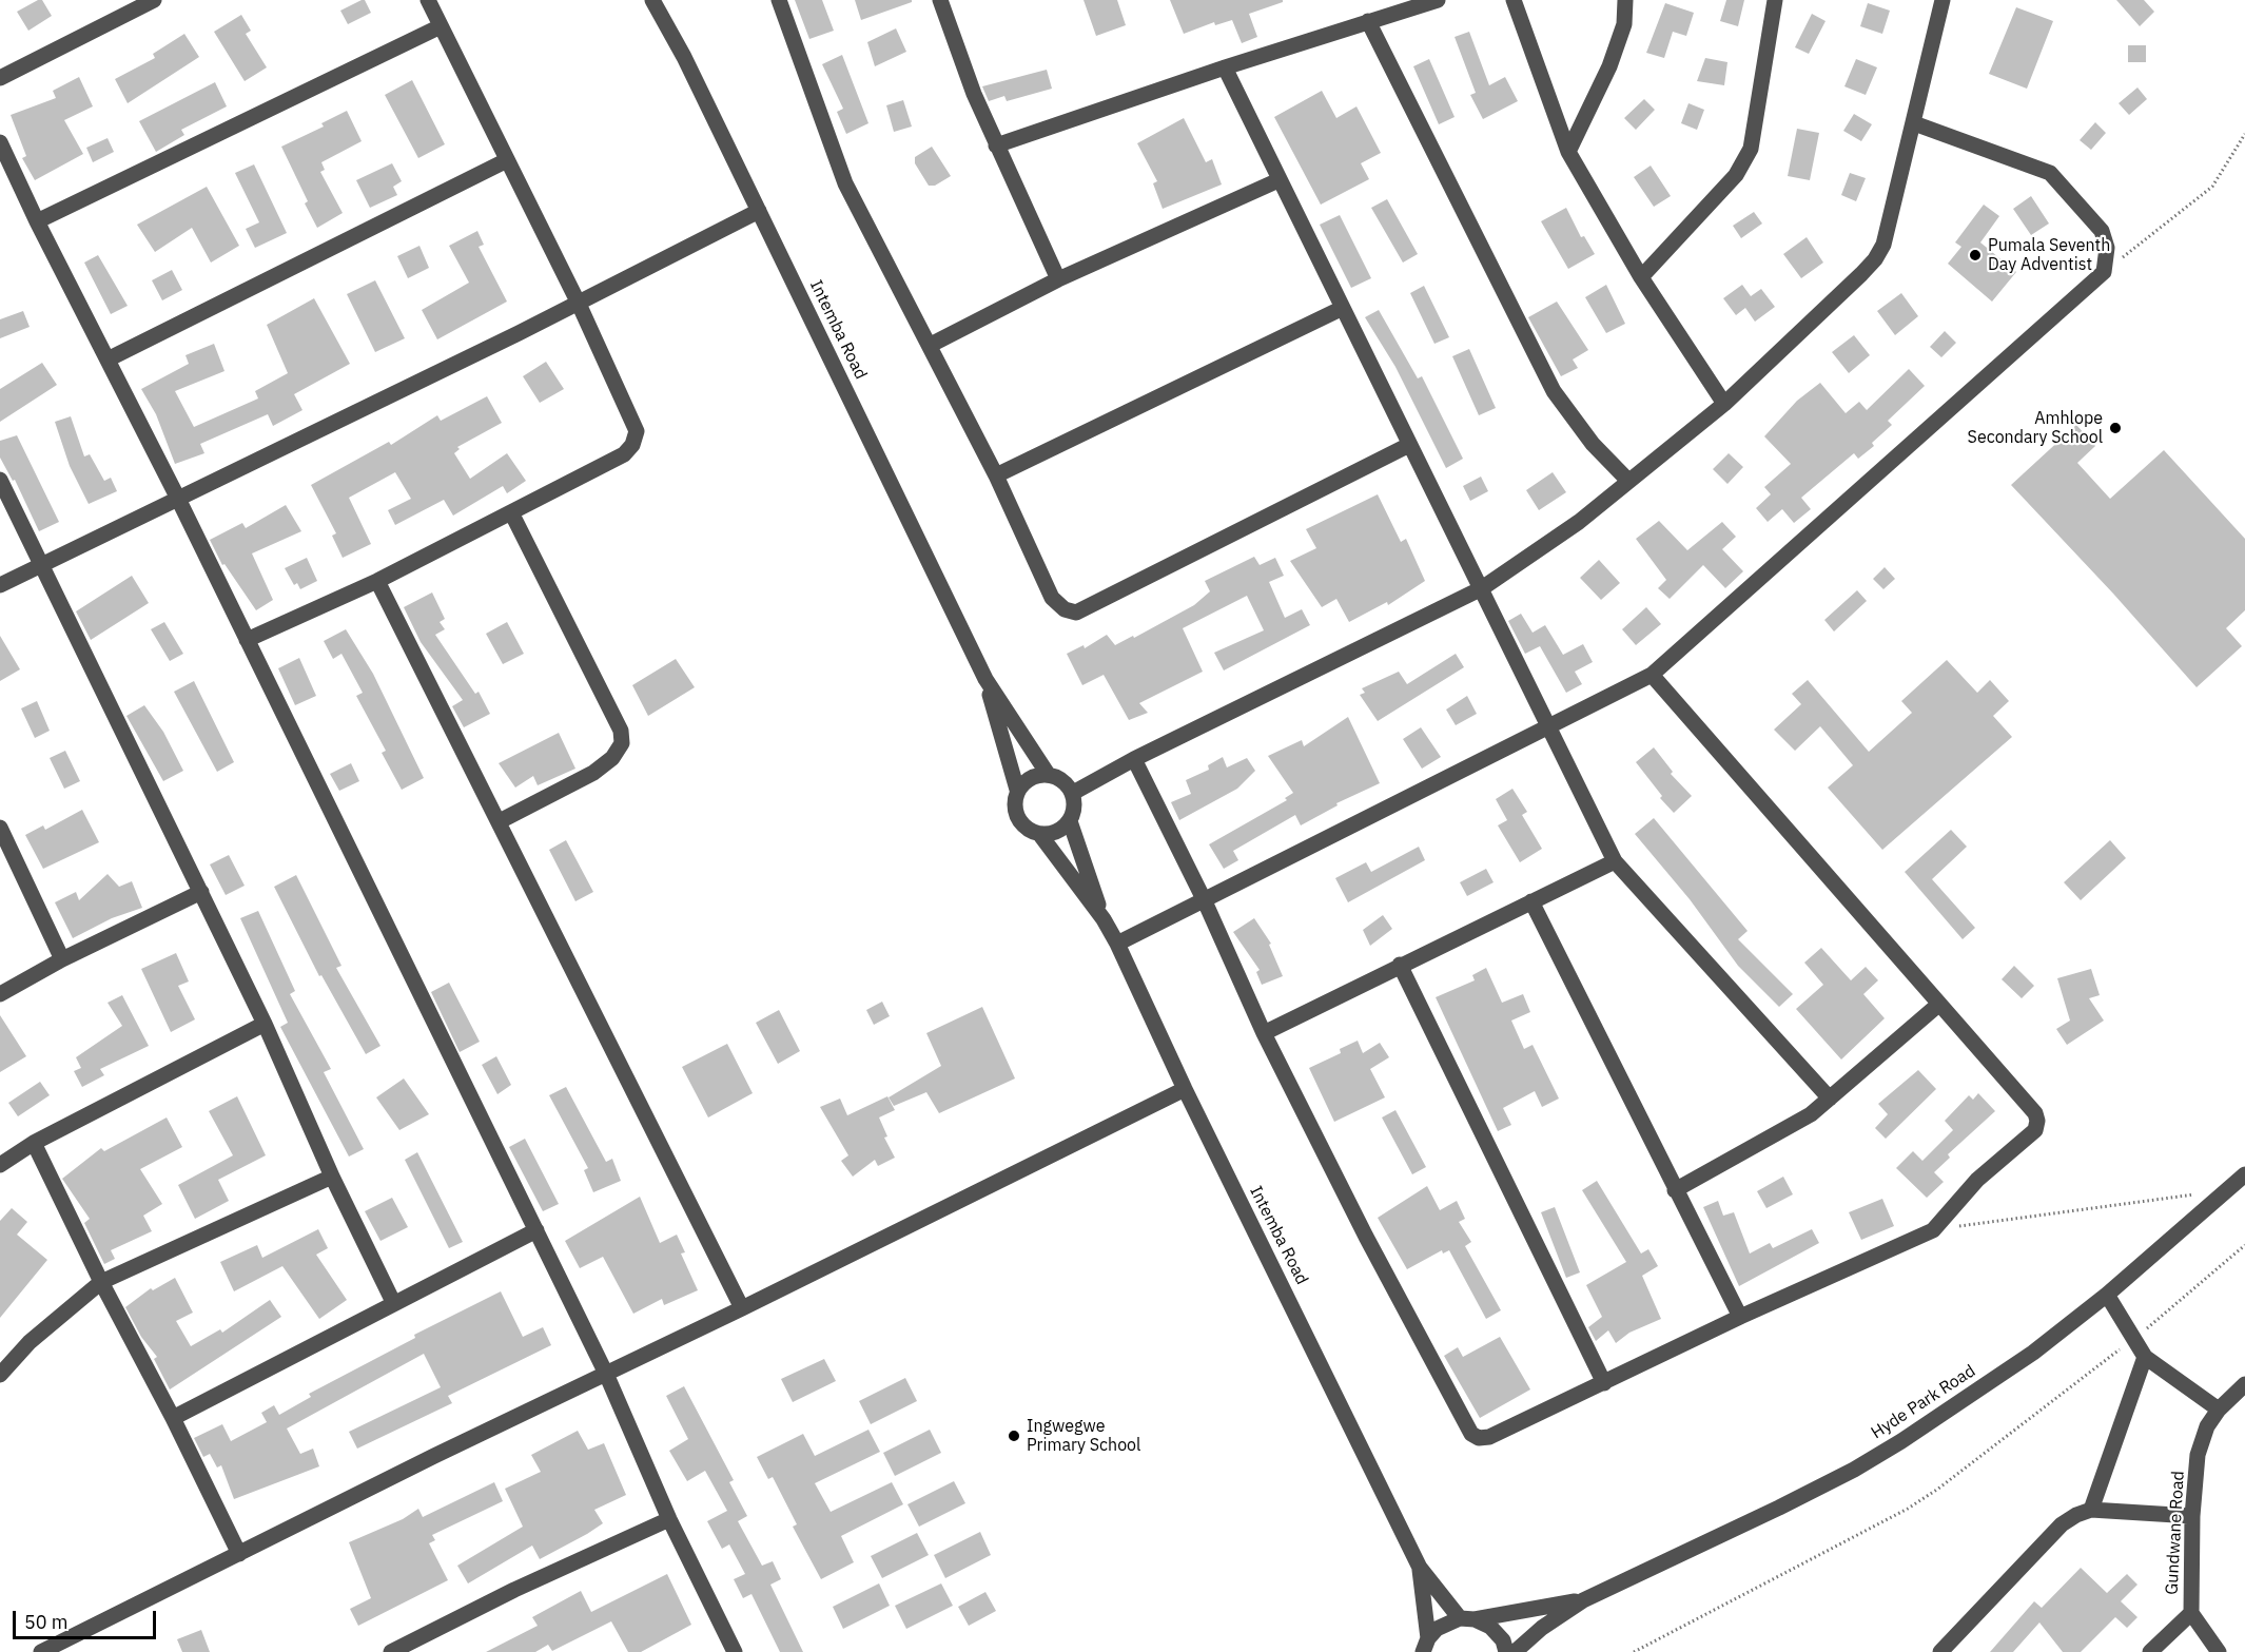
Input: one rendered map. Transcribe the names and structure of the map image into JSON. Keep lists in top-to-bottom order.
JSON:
{
  "streets": {
    "street": ["Intemba Road", "Hyde Park Road", "Gundwane Road"]
  },
  "places": ["Pumala Seventh Day Adventist", "Amhlope Secondary School", "Ingwegwe Primary School"],
  "scale_bar": "50 m"
}
